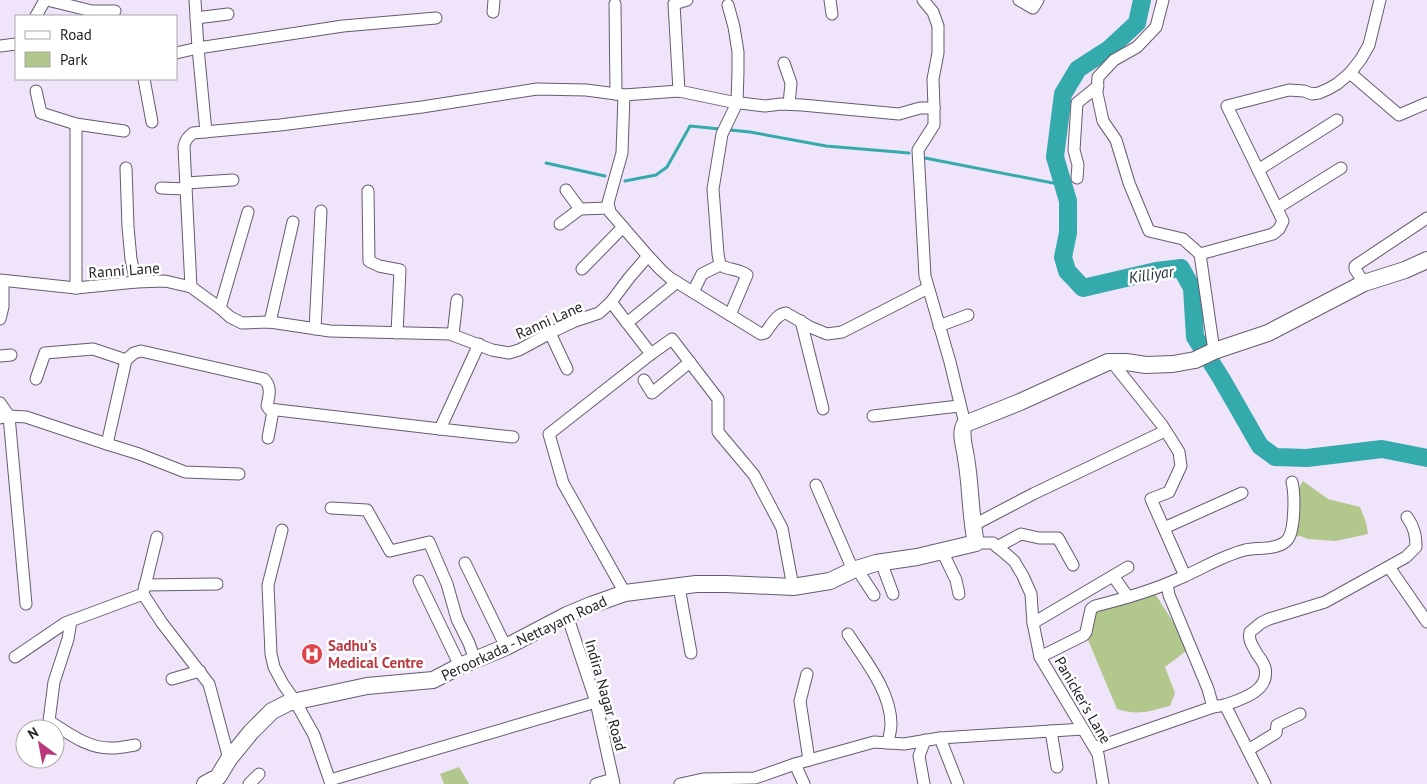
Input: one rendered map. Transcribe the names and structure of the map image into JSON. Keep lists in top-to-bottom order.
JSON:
{
  "streets": {
    "street": [
      "Ranni Lane",
      "Peroorkada - Nettayam Road",
      "Indira Nagar Road",
      "Panicker's Lane"
    ]
  },
  "crossings": [
    ["Peroorkada - Nettayam Road", "Indira Nagar Road"],
    ["Peroorkada - Nettayam Road", "Panicker's Lane"]
  ],
  "water": ["Killiyar"],
  "places": {
    "hospital": ["Sadhu's Medical Centre"]
  },
  "legend": ["Road", "Park"],
  "north": "top left"
}
